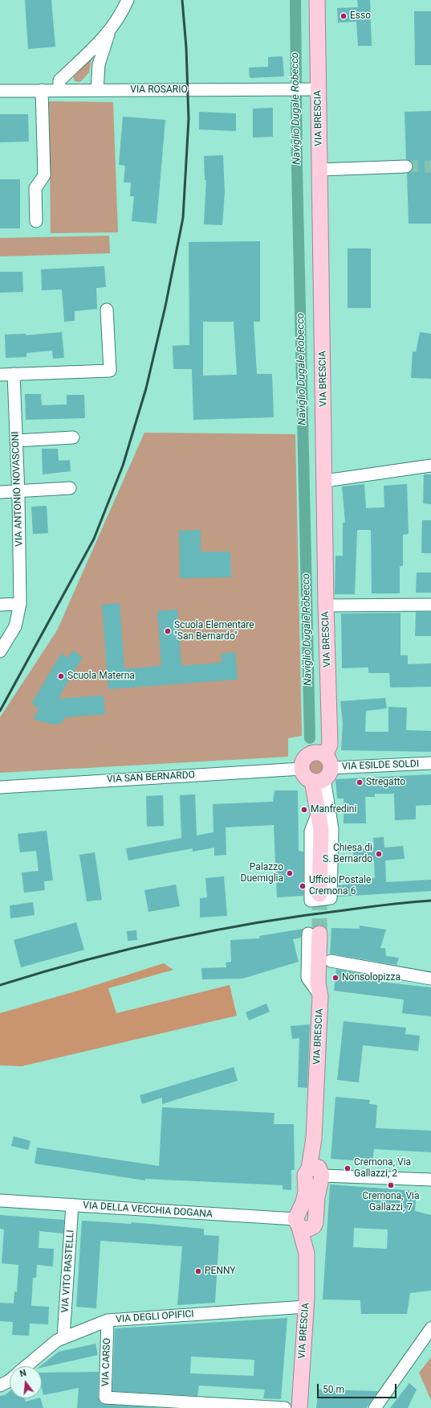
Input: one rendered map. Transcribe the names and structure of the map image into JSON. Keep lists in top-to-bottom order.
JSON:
{
  "streets": {
    "main road": ["VIA BRESCIA"],
    "street": [
      "VIA ROSARIO",
      "VIA ANTONIO NOVASCONI",
      "VIA ESILDE SOLDI",
      "VIA SAN BERNARDO",
      "VIA DELLA VECCHIA DOGANA",
      "VIA VITO RASTELLI",
      "VIA DEGLI OPIFICI",
      "VIA CARSO"
    ]
  },
  "crossings": [
    ["VIA ROSARIO", "VIA BRESCIA"],
    ["VIA BRESCIA", "VIA ESILDE SOLDI"],
    ["VIA BRESCIA", "VIA DELLA VECCHIA DOGANA"],
    ["VIA BRESCIA", "VIA DEGLI OPIFICI"],
    ["VIA DELLA VECCHIA DOGANA", "VIA VITO RASTELLI"],
    ["VIA VITO RASTELLI", "VIA DEGLI OPIFICI"],
    ["VIA DEGLI OPIFICI", "VIA CARSO"]
  ],
  "water": ["Naviglio Dugale Robecco"],
  "places": [
    "Esso",
    "Scuola Elementare \"San Bernardo\"",
    "Scuola Materna",
    "Stregatto",
    "Manfredini",
    "Chiesa di S. Bernardo",
    "Palazzo Duemiglia",
    "Ufficio Postale Cremona 6",
    "Nonsolopizza",
    "Cremona, Via Gallazzi, 2",
    "Cremona, Via Gallazzi, 7",
    "PENNY"
  ],
  "scale_bar": "50 m",
  "north": "top"
}
